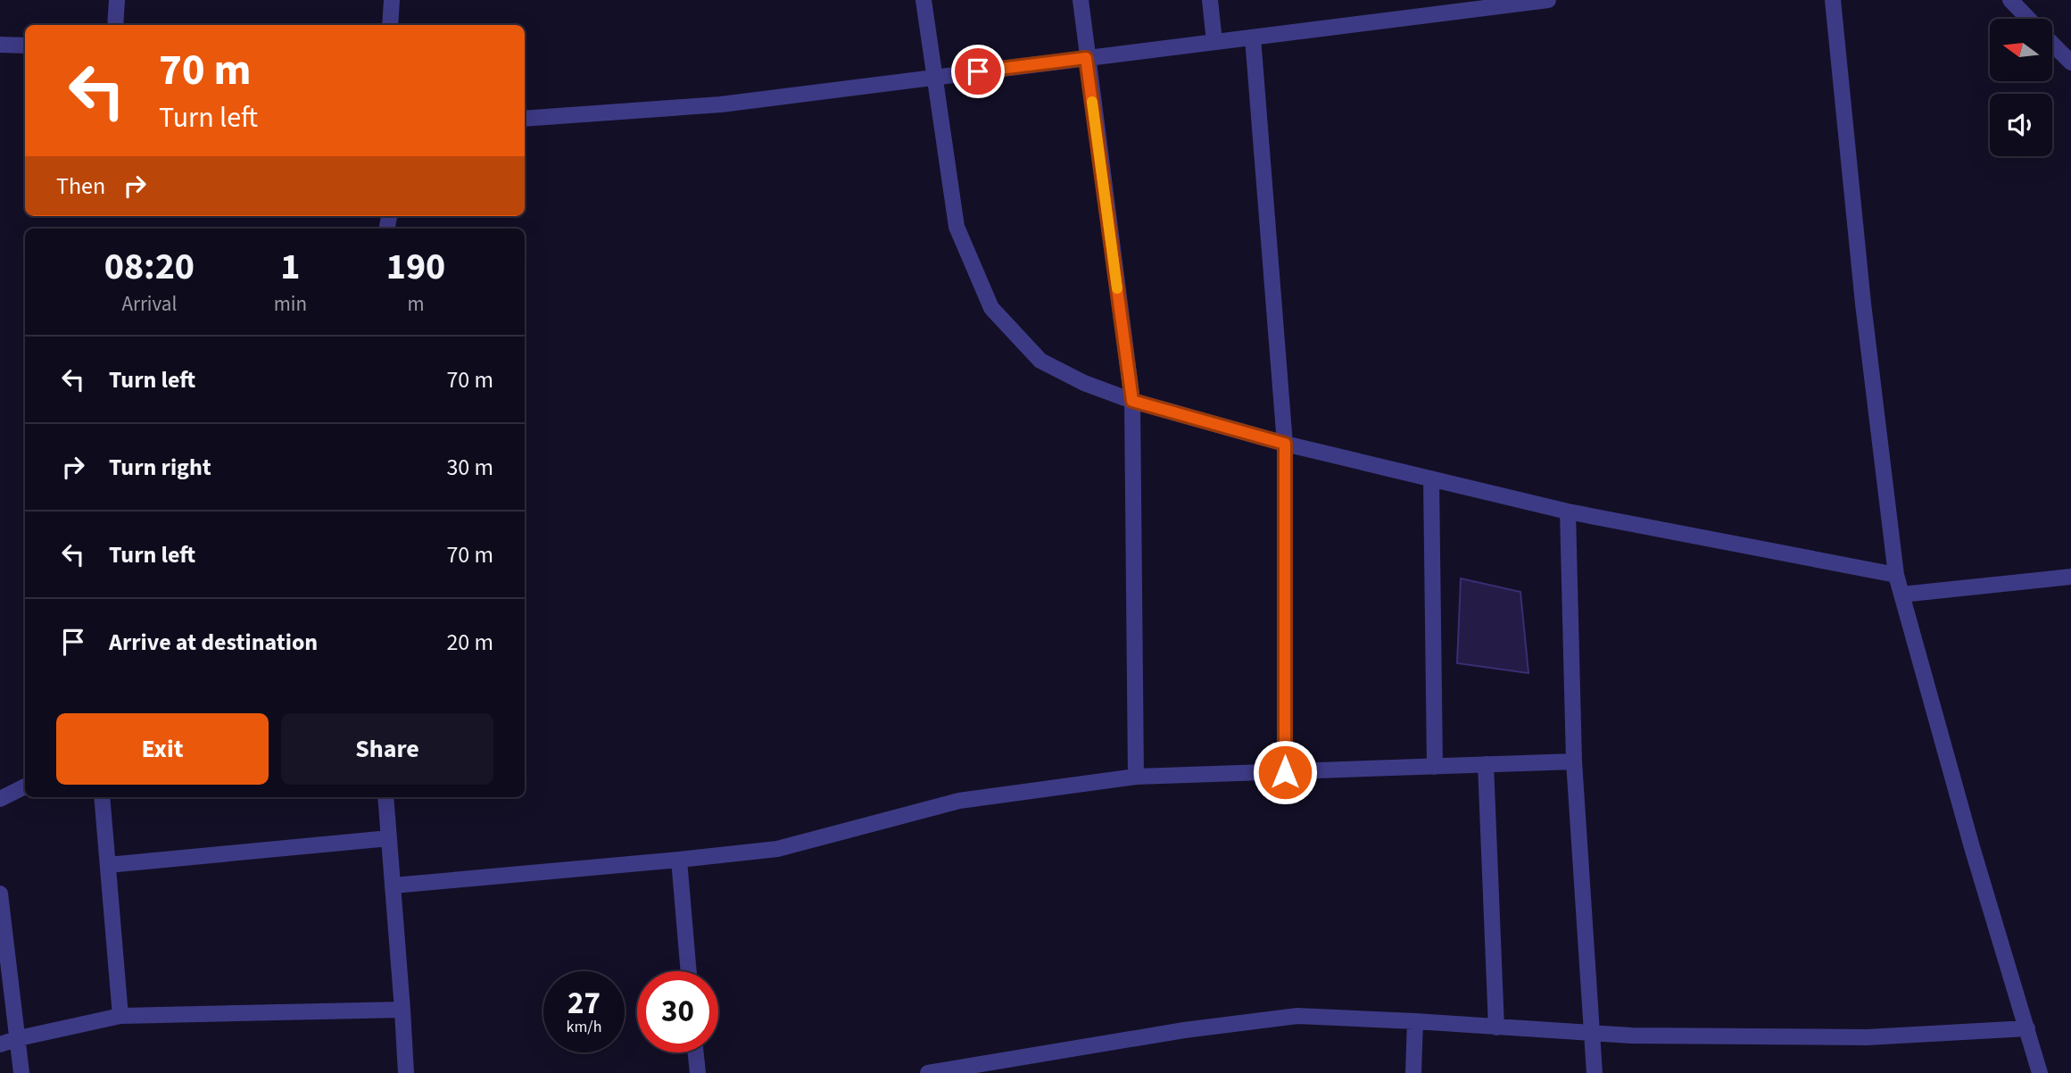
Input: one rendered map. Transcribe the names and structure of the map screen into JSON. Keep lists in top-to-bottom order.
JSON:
{
  "north": "left",
  "page": {
    "turn": ["70 m", "Turn left"],
    "then": "Then",
    "eta": [
      "08:20",
      "Arrival",
      "1",
      "min",
      "190",
      "m"
    ],
    "list": [
      {
        "name": "Turn left",
        "value": "70 m"
      },
      {
        "name": "Turn right",
        "value": "30 m"
      },
      {
        "name": "Turn left",
        "value": "70 m"
      },
      {
        "name": "Arrive at destination",
        "value": "20 m"
      }
    ],
    "buttons": ["Exit", "Share"],
    "speed": "27 km/h",
    "limit": "30"
  }
}
